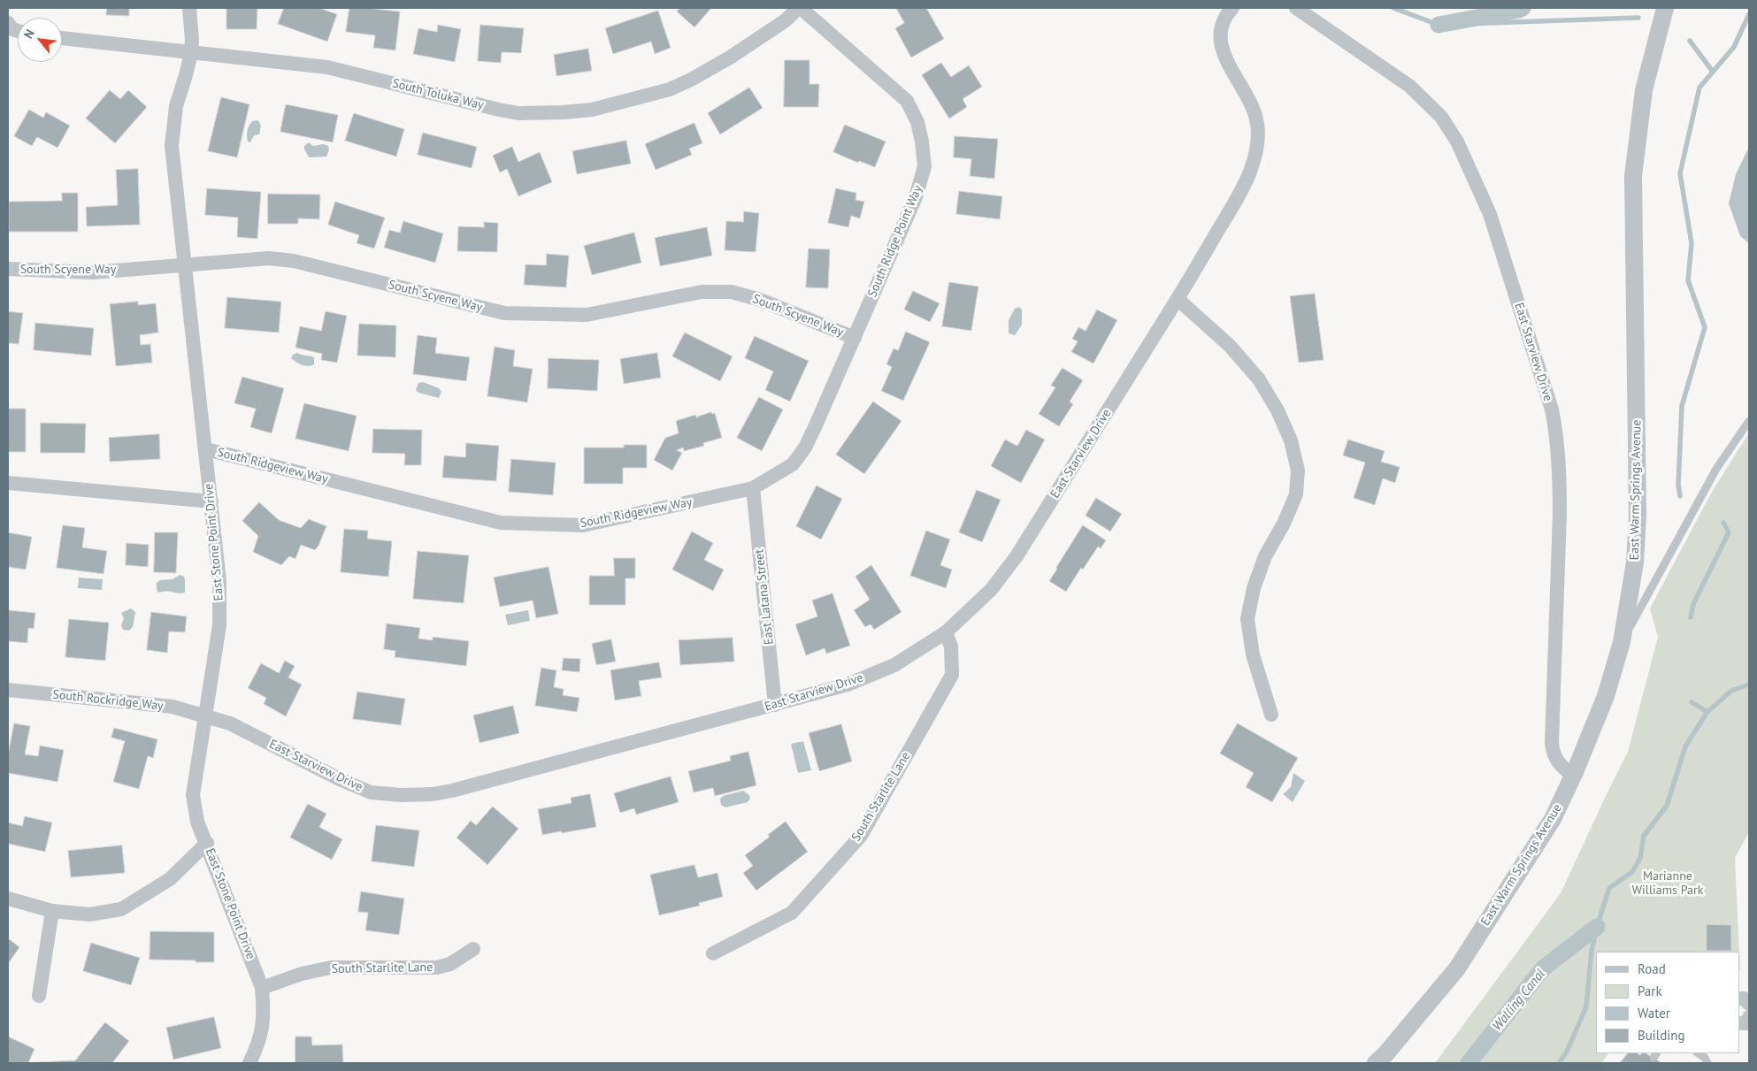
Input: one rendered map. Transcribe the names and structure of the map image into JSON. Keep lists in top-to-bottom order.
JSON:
{
  "streets": {
    "street": [
      "South Toluka Way",
      "South Ridge Point Way",
      "South Scyene Way",
      "East Starview Drive",
      "South Ridgeview Way",
      "East Warm Springs Avenue",
      "East Stone Point Drive",
      "East Latana Street",
      "South Rockridge Way",
      "South Starlite Lane"
    ]
  },
  "crossings": [
    ["South Toluka Way", "South Ridge Point Way"],
    ["South Toluka Way", "East Stone Point Drive"],
    ["South Ridge Point Way", "South Scyene Way"],
    ["South Ridge Point Way", "South Ridgeview Way"],
    ["South Scyene Way", "South Ridgeview Way"],
    ["South Scyene Way", "East Stone Point Drive"],
    ["East Starview Drive", "East Warm Springs Avenue"],
    ["East Starview Drive", "East Stone Point Drive"],
    ["East Starview Drive", "East Latana Street"],
    ["East Starview Drive", "South Rockridge Way"],
    ["East Starview Drive", "South Starlite Lane"],
    ["South Ridgeview Way", "East Stone Point Drive"],
    ["South Ridgeview Way", "East Latana Street"],
    ["East Stone Point Drive", "South Rockridge Way"],
    ["East Stone Point Drive", "South Starlite Lane"]
  ],
  "water": ["Walling Canal"],
  "parks": ["Marianne Williams Park"],
  "legend": [
    "Road",
    "Park",
    "Water",
    "Building"
  ],
  "north": "top left"
}
